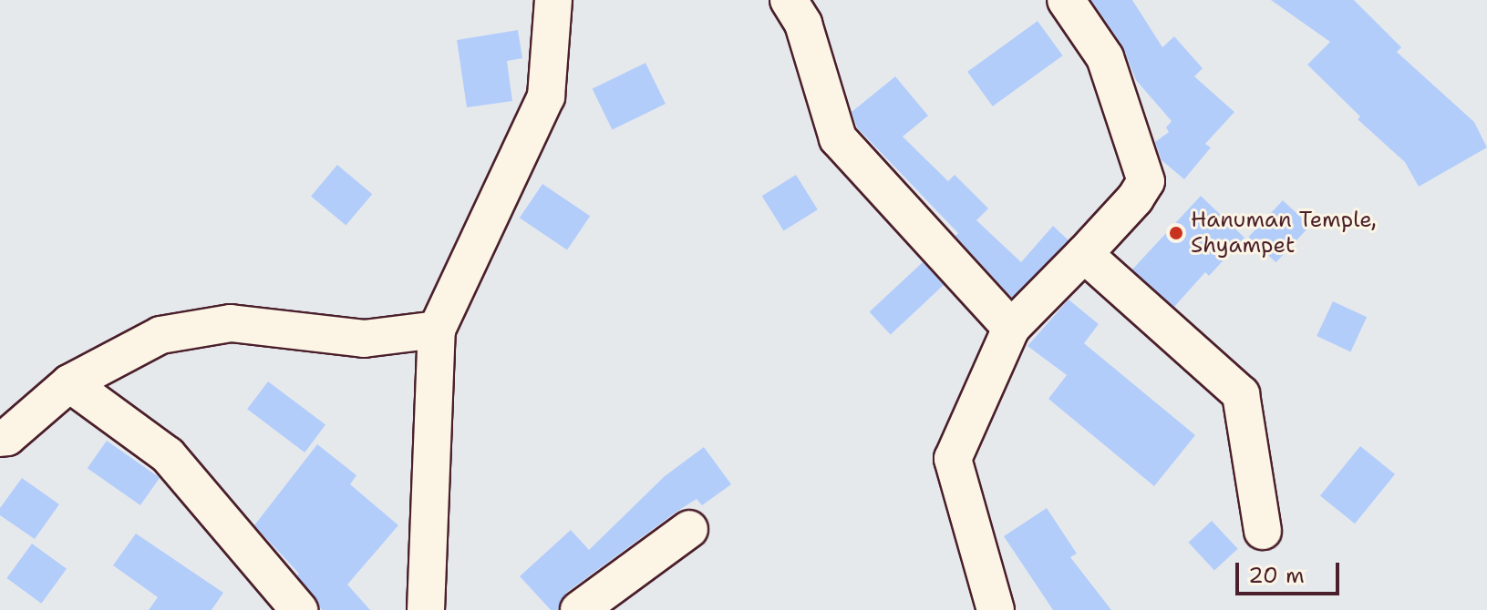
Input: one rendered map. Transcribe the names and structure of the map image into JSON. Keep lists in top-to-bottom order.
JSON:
{
  "places": ["Hanuman Temple, Shyampet"],
  "scale_bar": "20 m"
}
